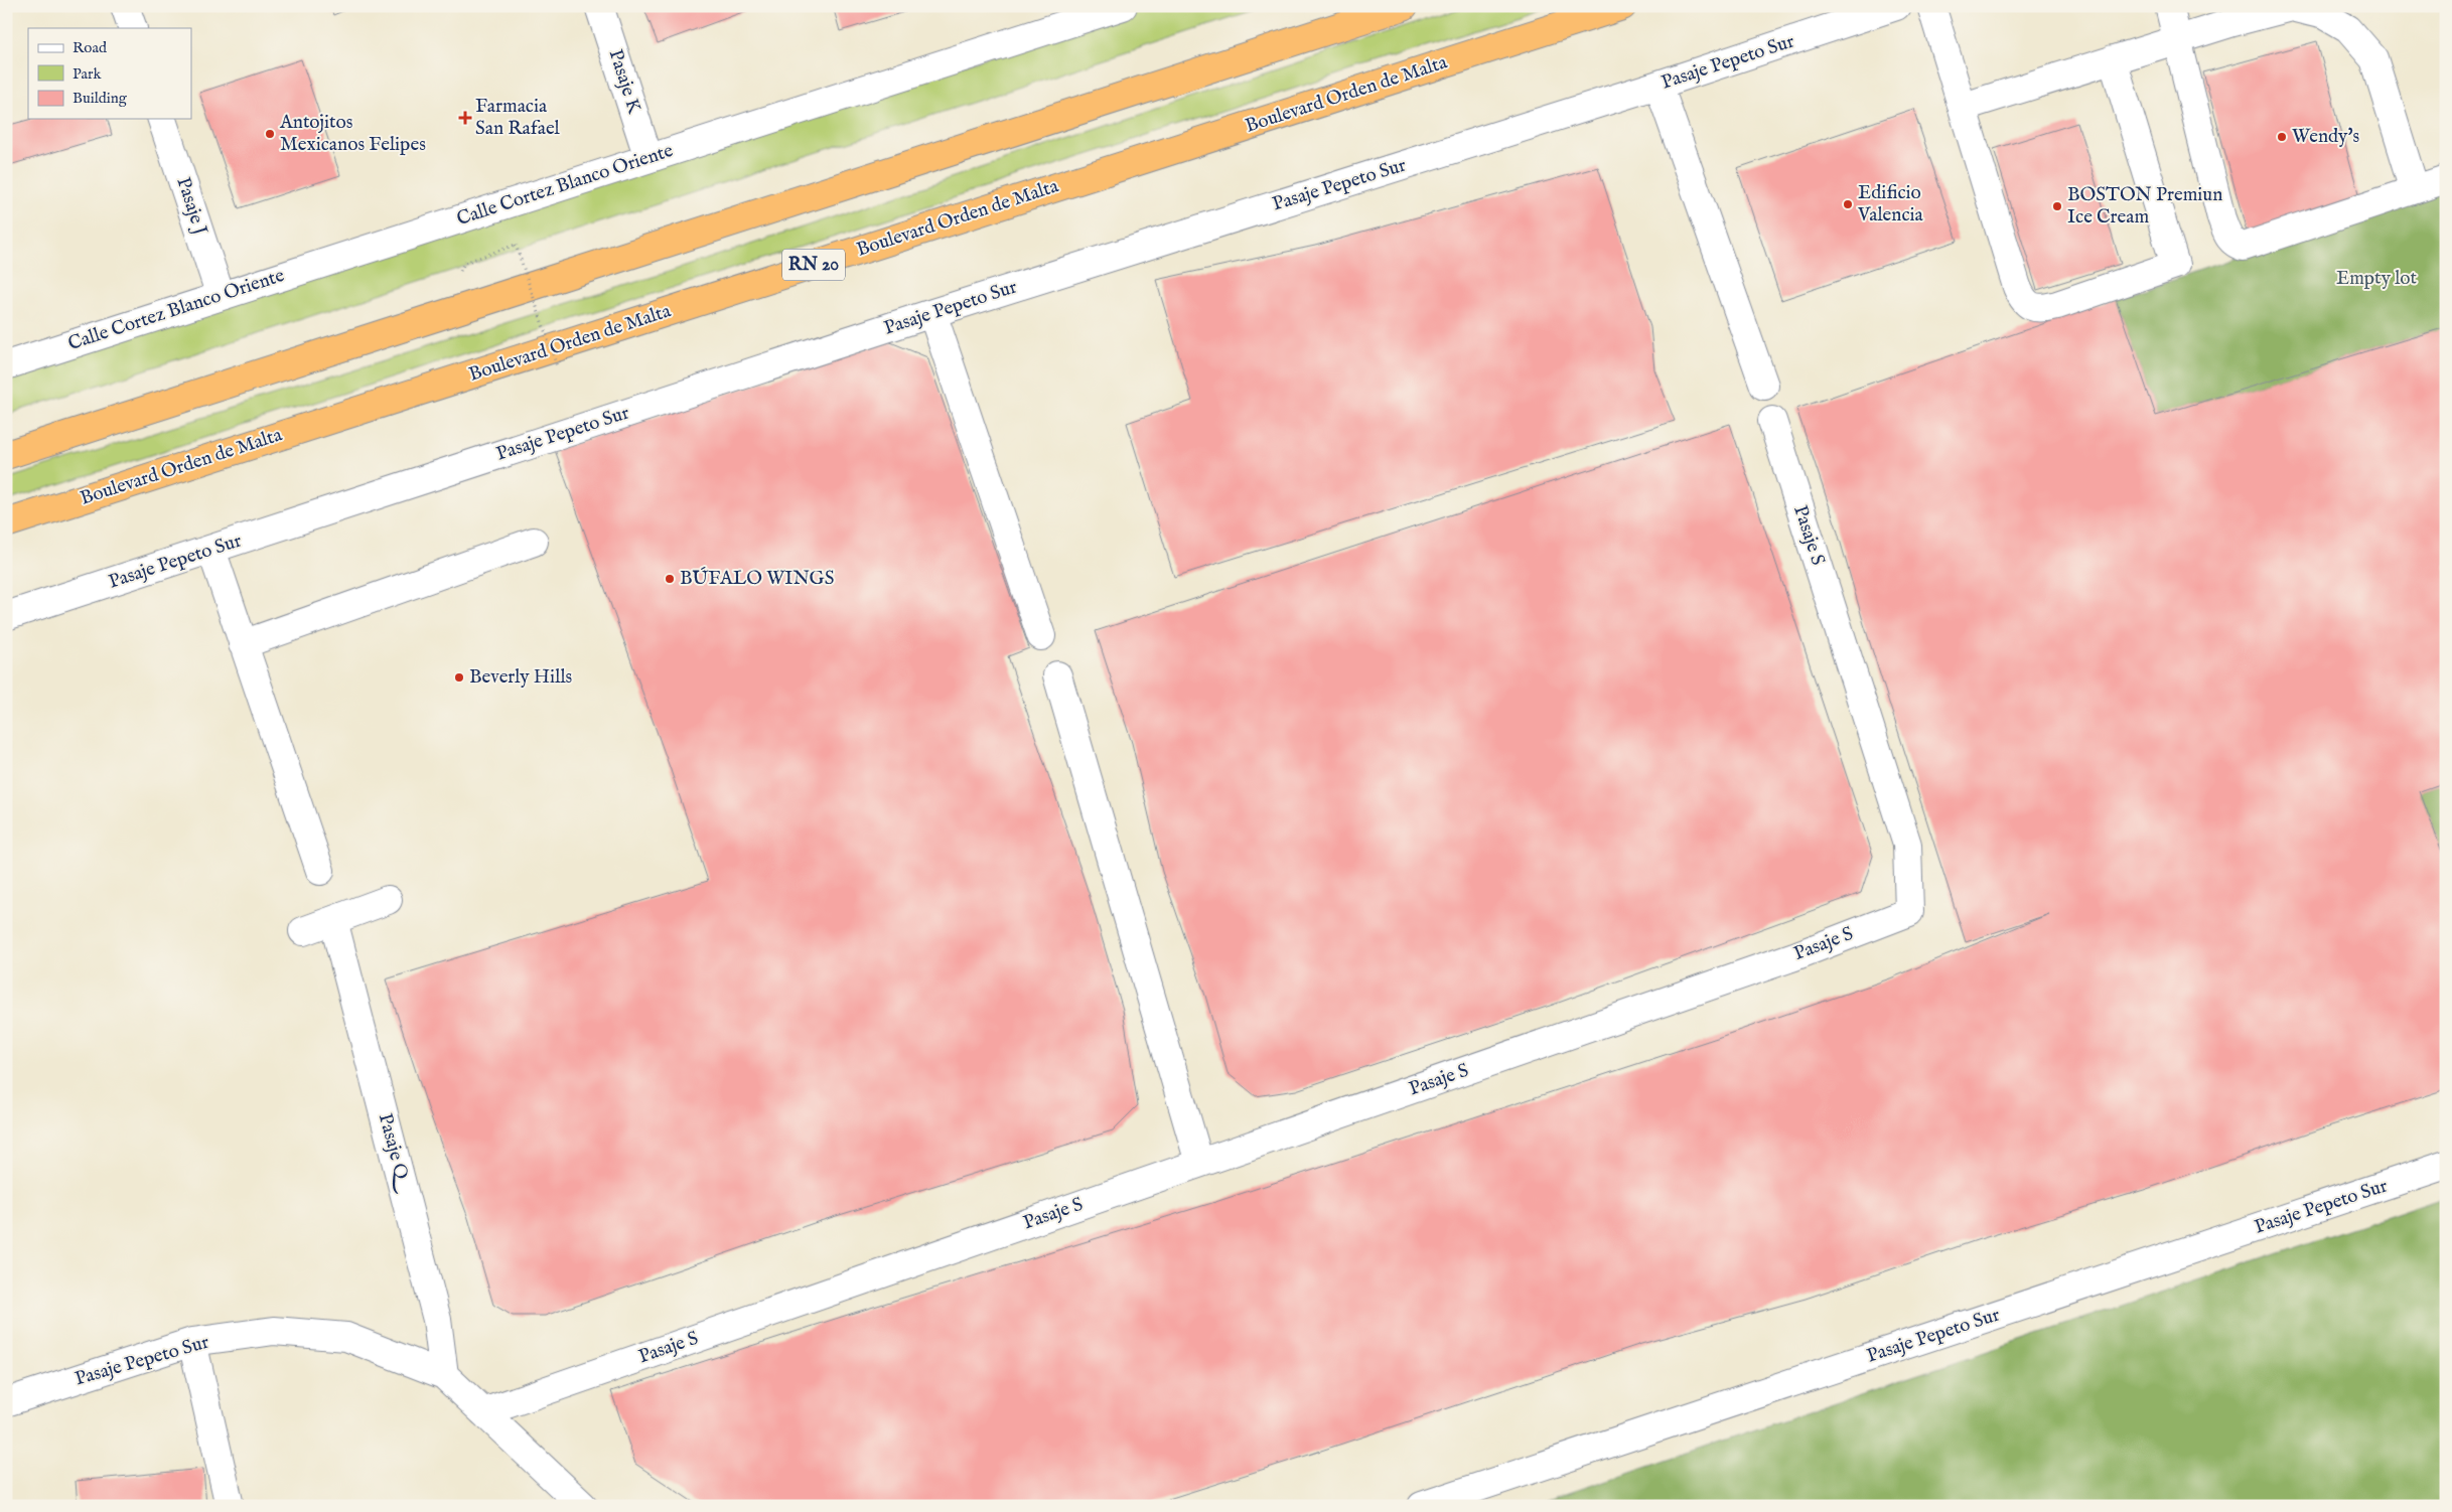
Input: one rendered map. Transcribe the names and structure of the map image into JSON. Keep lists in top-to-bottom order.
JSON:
{
  "streets": {
    "highway": ["Boulevard Orden de Malta", "RN 20"],
    "street": [
      "Pasaje Pepeto Sur",
      "Pasaje K",
      "Calle Cortez Blanco Oriente",
      "Pasaje J",
      "Pasaje S",
      "Pasaje Q"
    ]
  },
  "crossings": [
    ["Pasaje Pepeto Sur", "Pasaje S"],
    ["Pasaje Pepeto Sur", "Pasaje Q"],
    ["Pasaje K", "Calle Cortez Blanco Oriente"],
    ["Calle Cortez Blanco Oriente", "Pasaje J"]
  ],
  "parks": ["Empty lot"],
  "places": {
    "health": ["Farmacia San Rafael"],
    "other": [
      "Antojitos Mexicanos Felipes",
      "Wendy's",
      "Edificio Valencia",
      "BOSTON Premiun Ice Cream",
      "BÚFALO WINGS",
      "Beverly Hills"
    ]
  },
  "legend": ["Road", "Park", "Building"]
}
